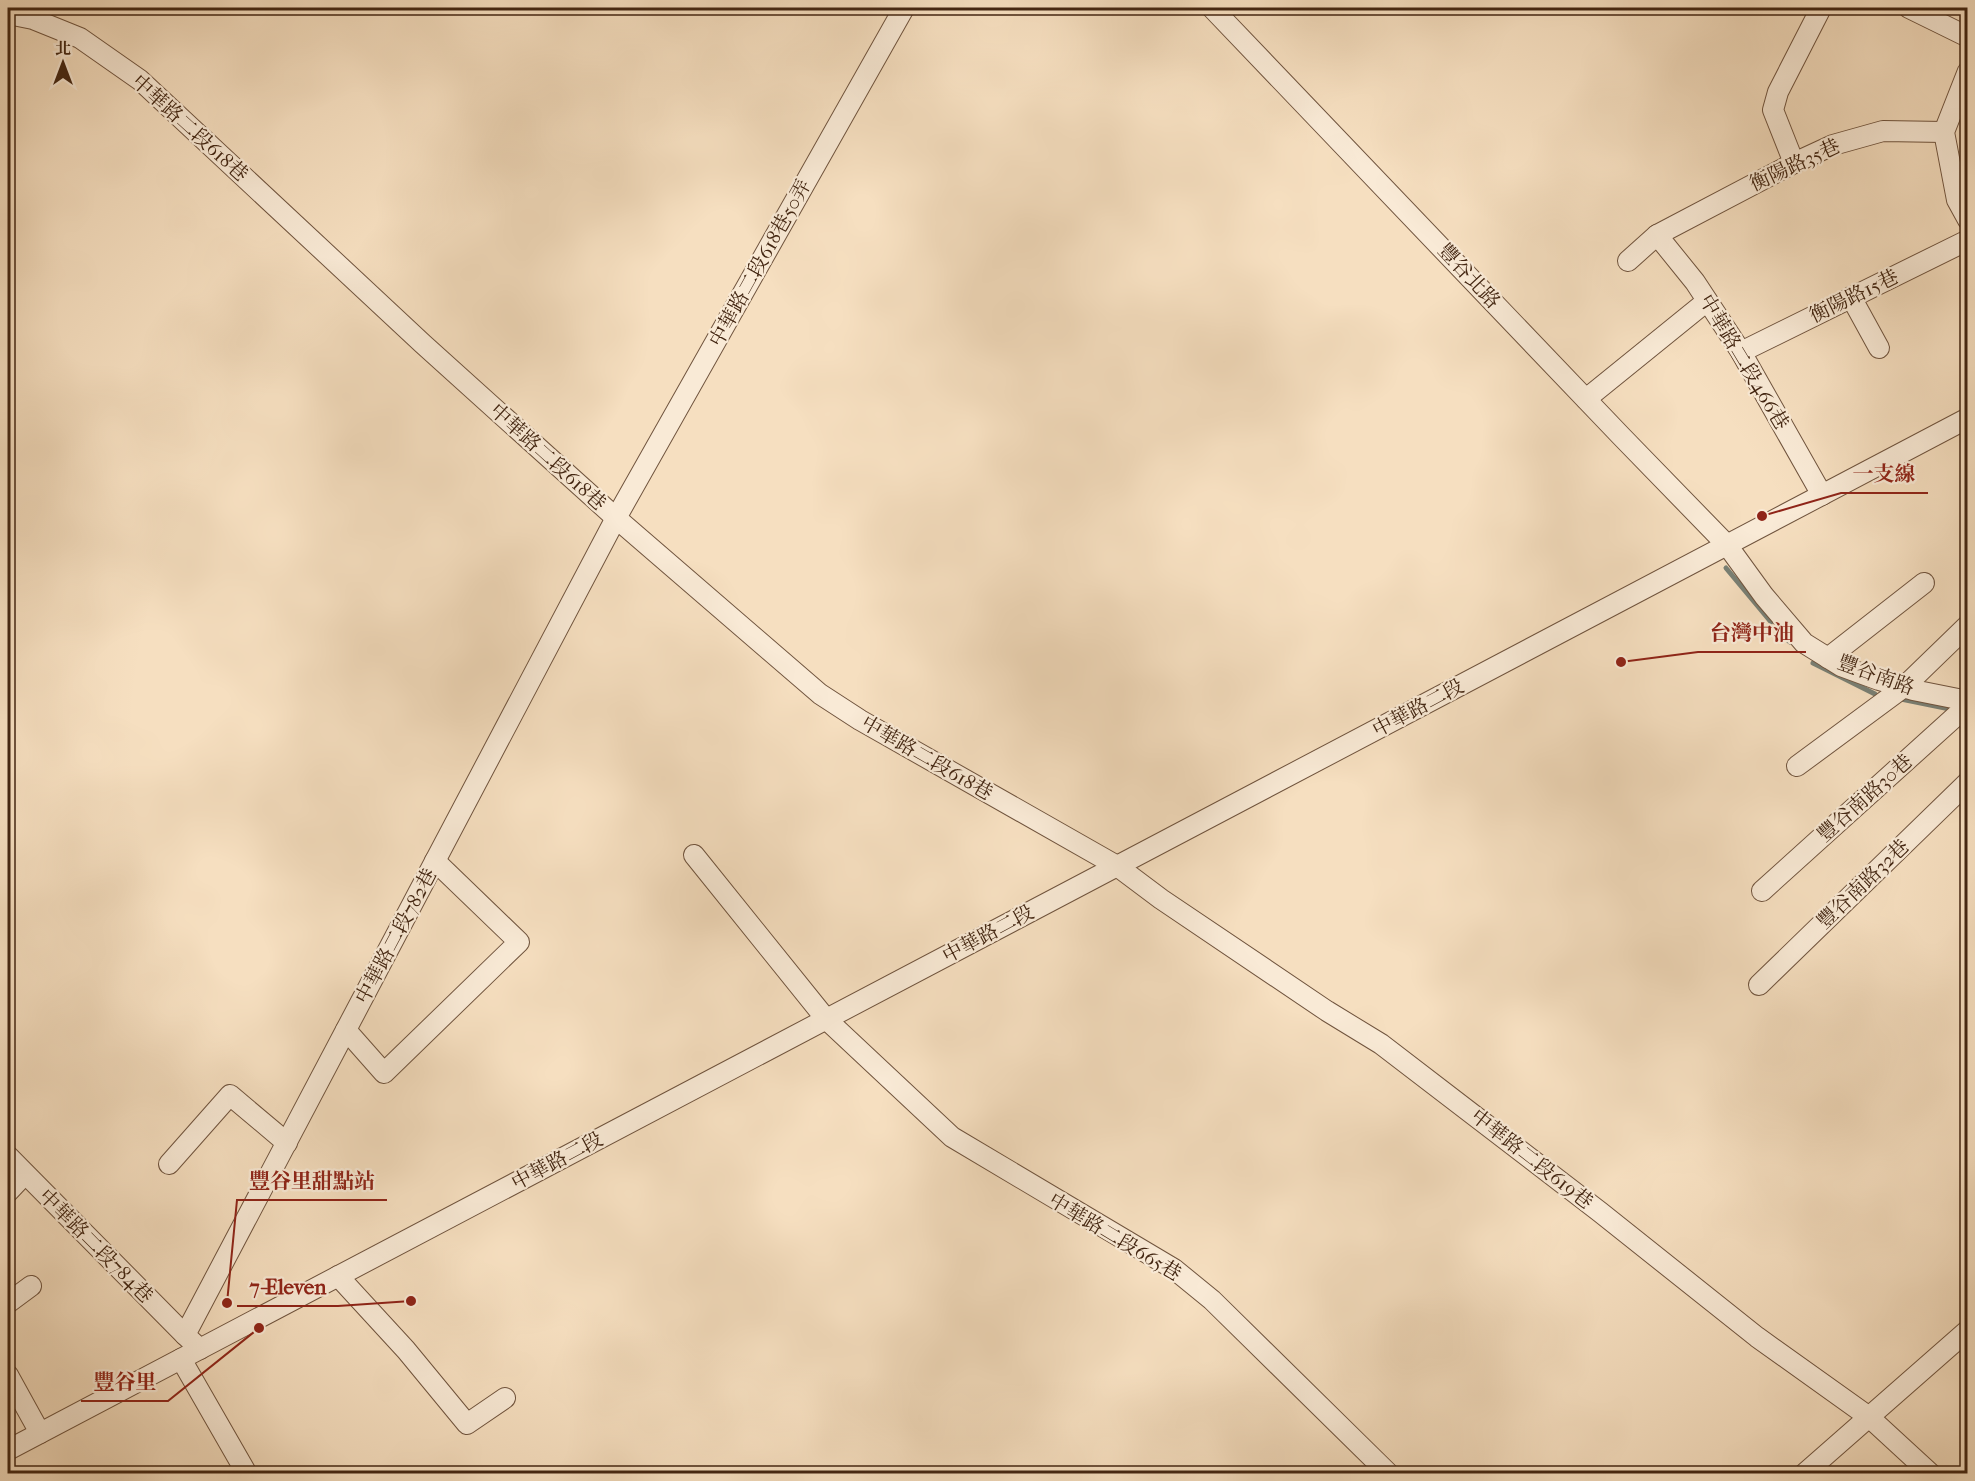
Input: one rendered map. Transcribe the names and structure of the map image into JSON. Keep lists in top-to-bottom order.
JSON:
{
  "streets": {
    "street": [
      "中華路二段618巷",
      "衡陽路35巷",
      "中華路二段618巷50弄",
      "豐谷北路",
      "衡陽路15巷",
      "中華路二段466巷",
      "豐谷南路",
      "中華路二段",
      "豐谷南路30巷",
      "豐谷南路32巷",
      "中華路二段782巷",
      "中華路二段619巷",
      "中華路二段665巷",
      "中華路二段784巷"
    ]
  },
  "crossings": [
    ["中華路二段618巷", "中華路二段618巷50弄"],
    ["中華路二段618巷", "中華路二段"],
    ["中華路二段618巷", "中華路二段782巷"],
    ["中華路二段618巷", "中華路二段619巷"],
    ["衡陽路35巷", "中華路二段466巷"],
    ["中華路二段618巷50弄", "中華路二段782巷"],
    ["豐谷北路", "豐谷南路"],
    ["豐谷北路", "中華路二段"],
    ["衡陽路15巷", "中華路二段466巷"],
    ["中華路二段466巷", "中華路二段"],
    ["豐谷南路", "中華路二段"],
    ["豐谷南路", "豐谷南路30巷"],
    ["中華路二段", "中華路二段619巷"],
    ["中華路二段", "中華路二段665巷"],
    ["中華路二段782巷", "中華路二段784巷"]
  ],
  "places": [
    "一支線",
    "台灣中油",
    "7-Eleven",
    "豐谷里甜點站",
    "豐谷里"
  ],
  "north": "top"
}
